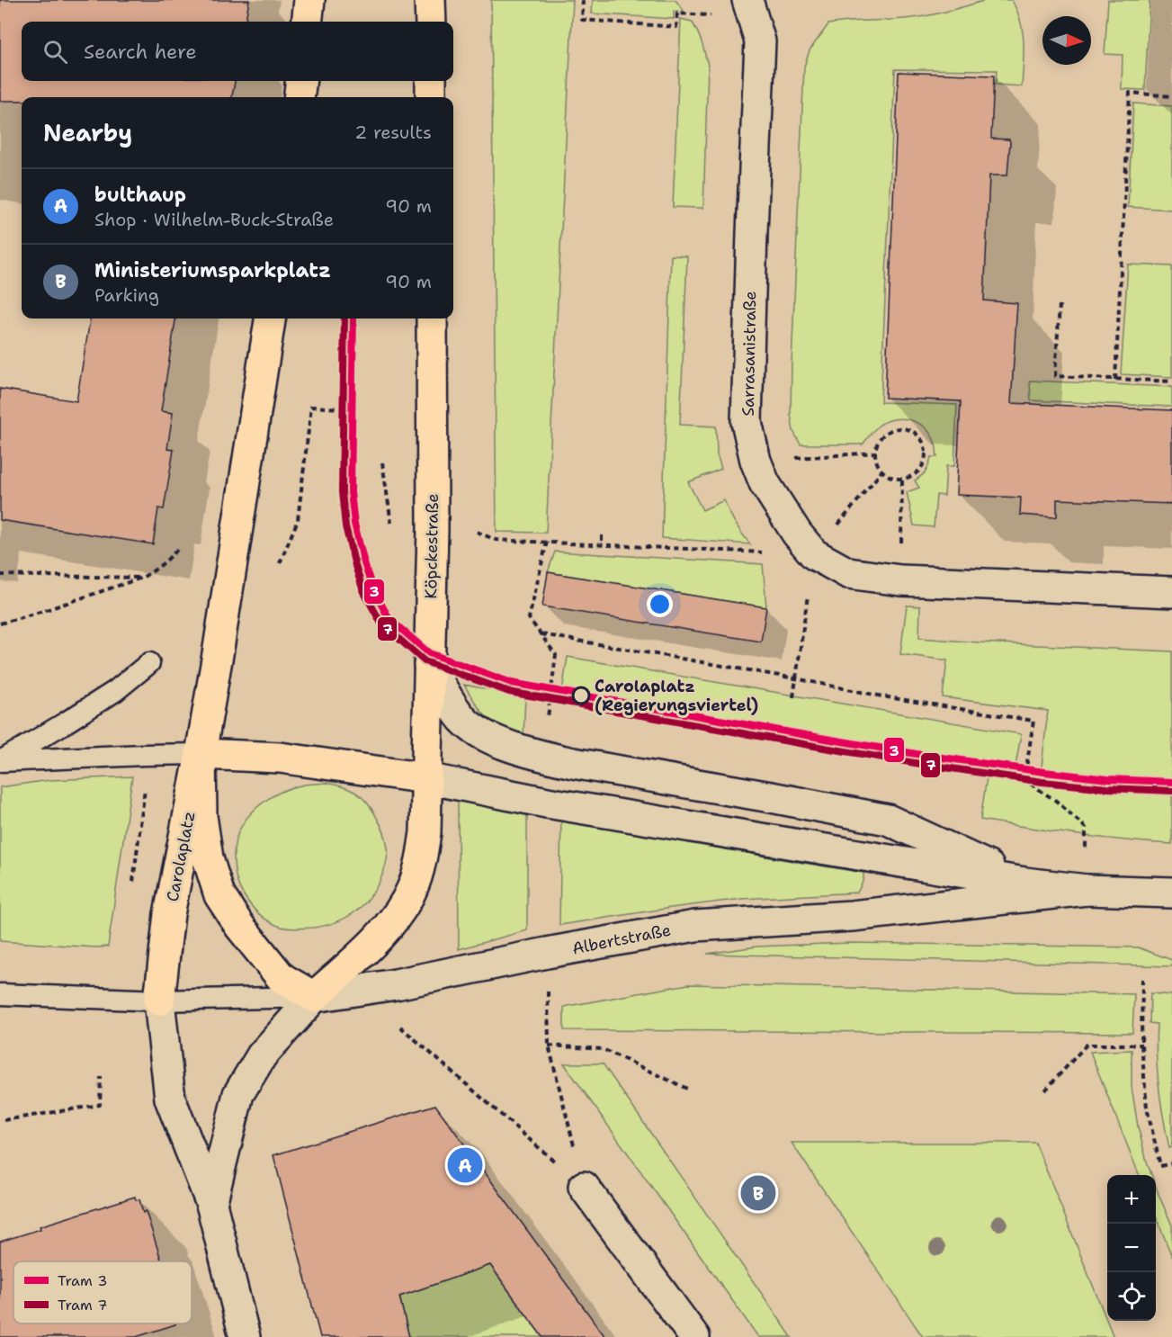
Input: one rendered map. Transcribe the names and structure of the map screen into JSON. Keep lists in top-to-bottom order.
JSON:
{
  "streets": {
    "main road": [
      "Sarrasanistraße",
      "Köpckestraße",
      "Carolaplatz",
      "Albertstraße"
    ]
  },
  "crossings": [
    ["Köpckestraße", "Albertstraße"],
    ["Carolaplatz", "Albertstraße"]
  ],
  "places": ["Carolaplatz (Regierungsviertel)"],
  "lines": ["tram line 3", "tram line 7"],
  "legend": ["Tram 3", "Tram 7"],
  "north": "right",
  "page": {
    "search": "Search here",
    "heading": ["Nearby", "2 results"],
    "list": [
      {
        "mark": "A",
        "name": "bulthaup",
        "note": "Shop · Wilhelm-Buck-Straße",
        "value": "90 m"
      },
      {
        "mark": "B",
        "name": "Ministeriumsparkplatz",
        "note": "Parking",
        "value": "90 m"
      }
    ],
    "pins": ["A", "B"],
    "map_buttons": ["+", "−"]
  }
}
